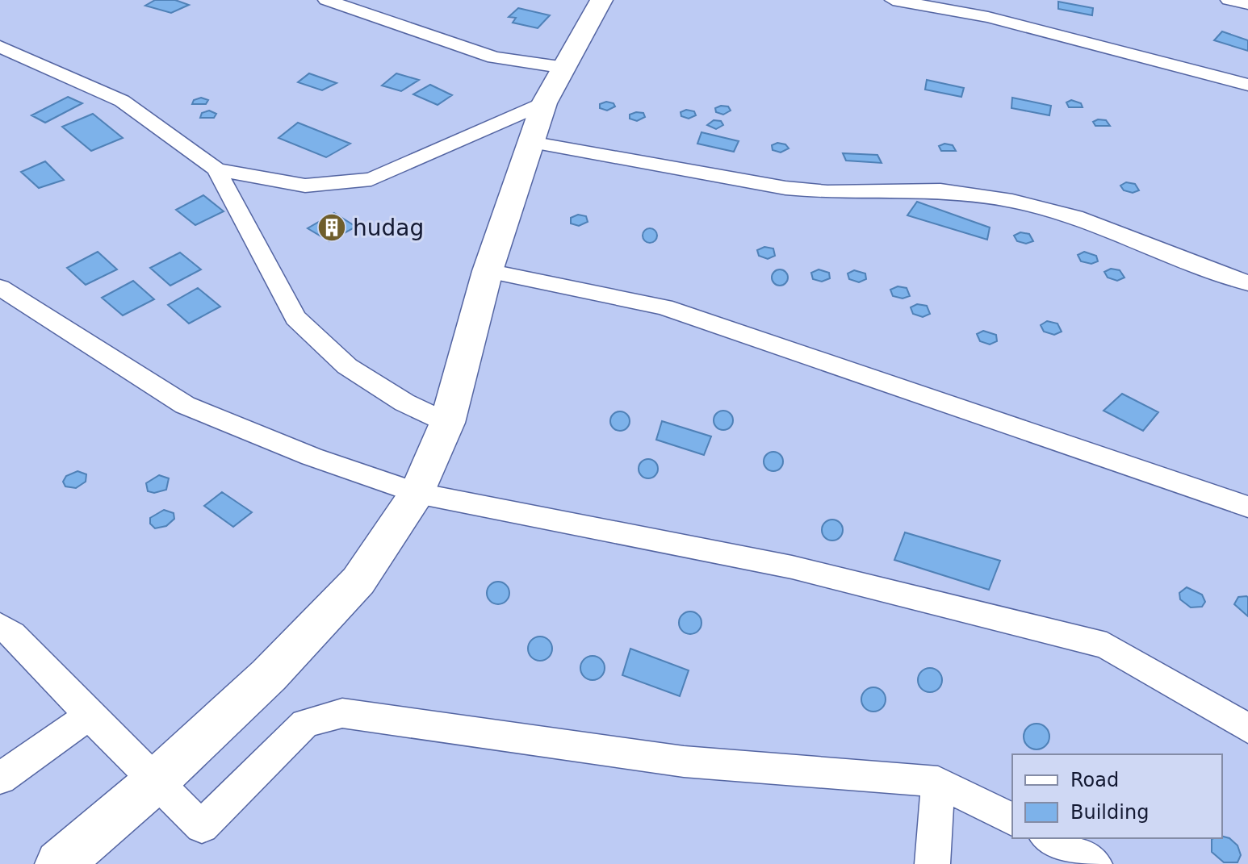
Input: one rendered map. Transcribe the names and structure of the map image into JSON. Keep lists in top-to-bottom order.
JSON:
{
  "places": {
    "building": ["hudag"]
  },
  "legend": ["Road", "Building"]
}
